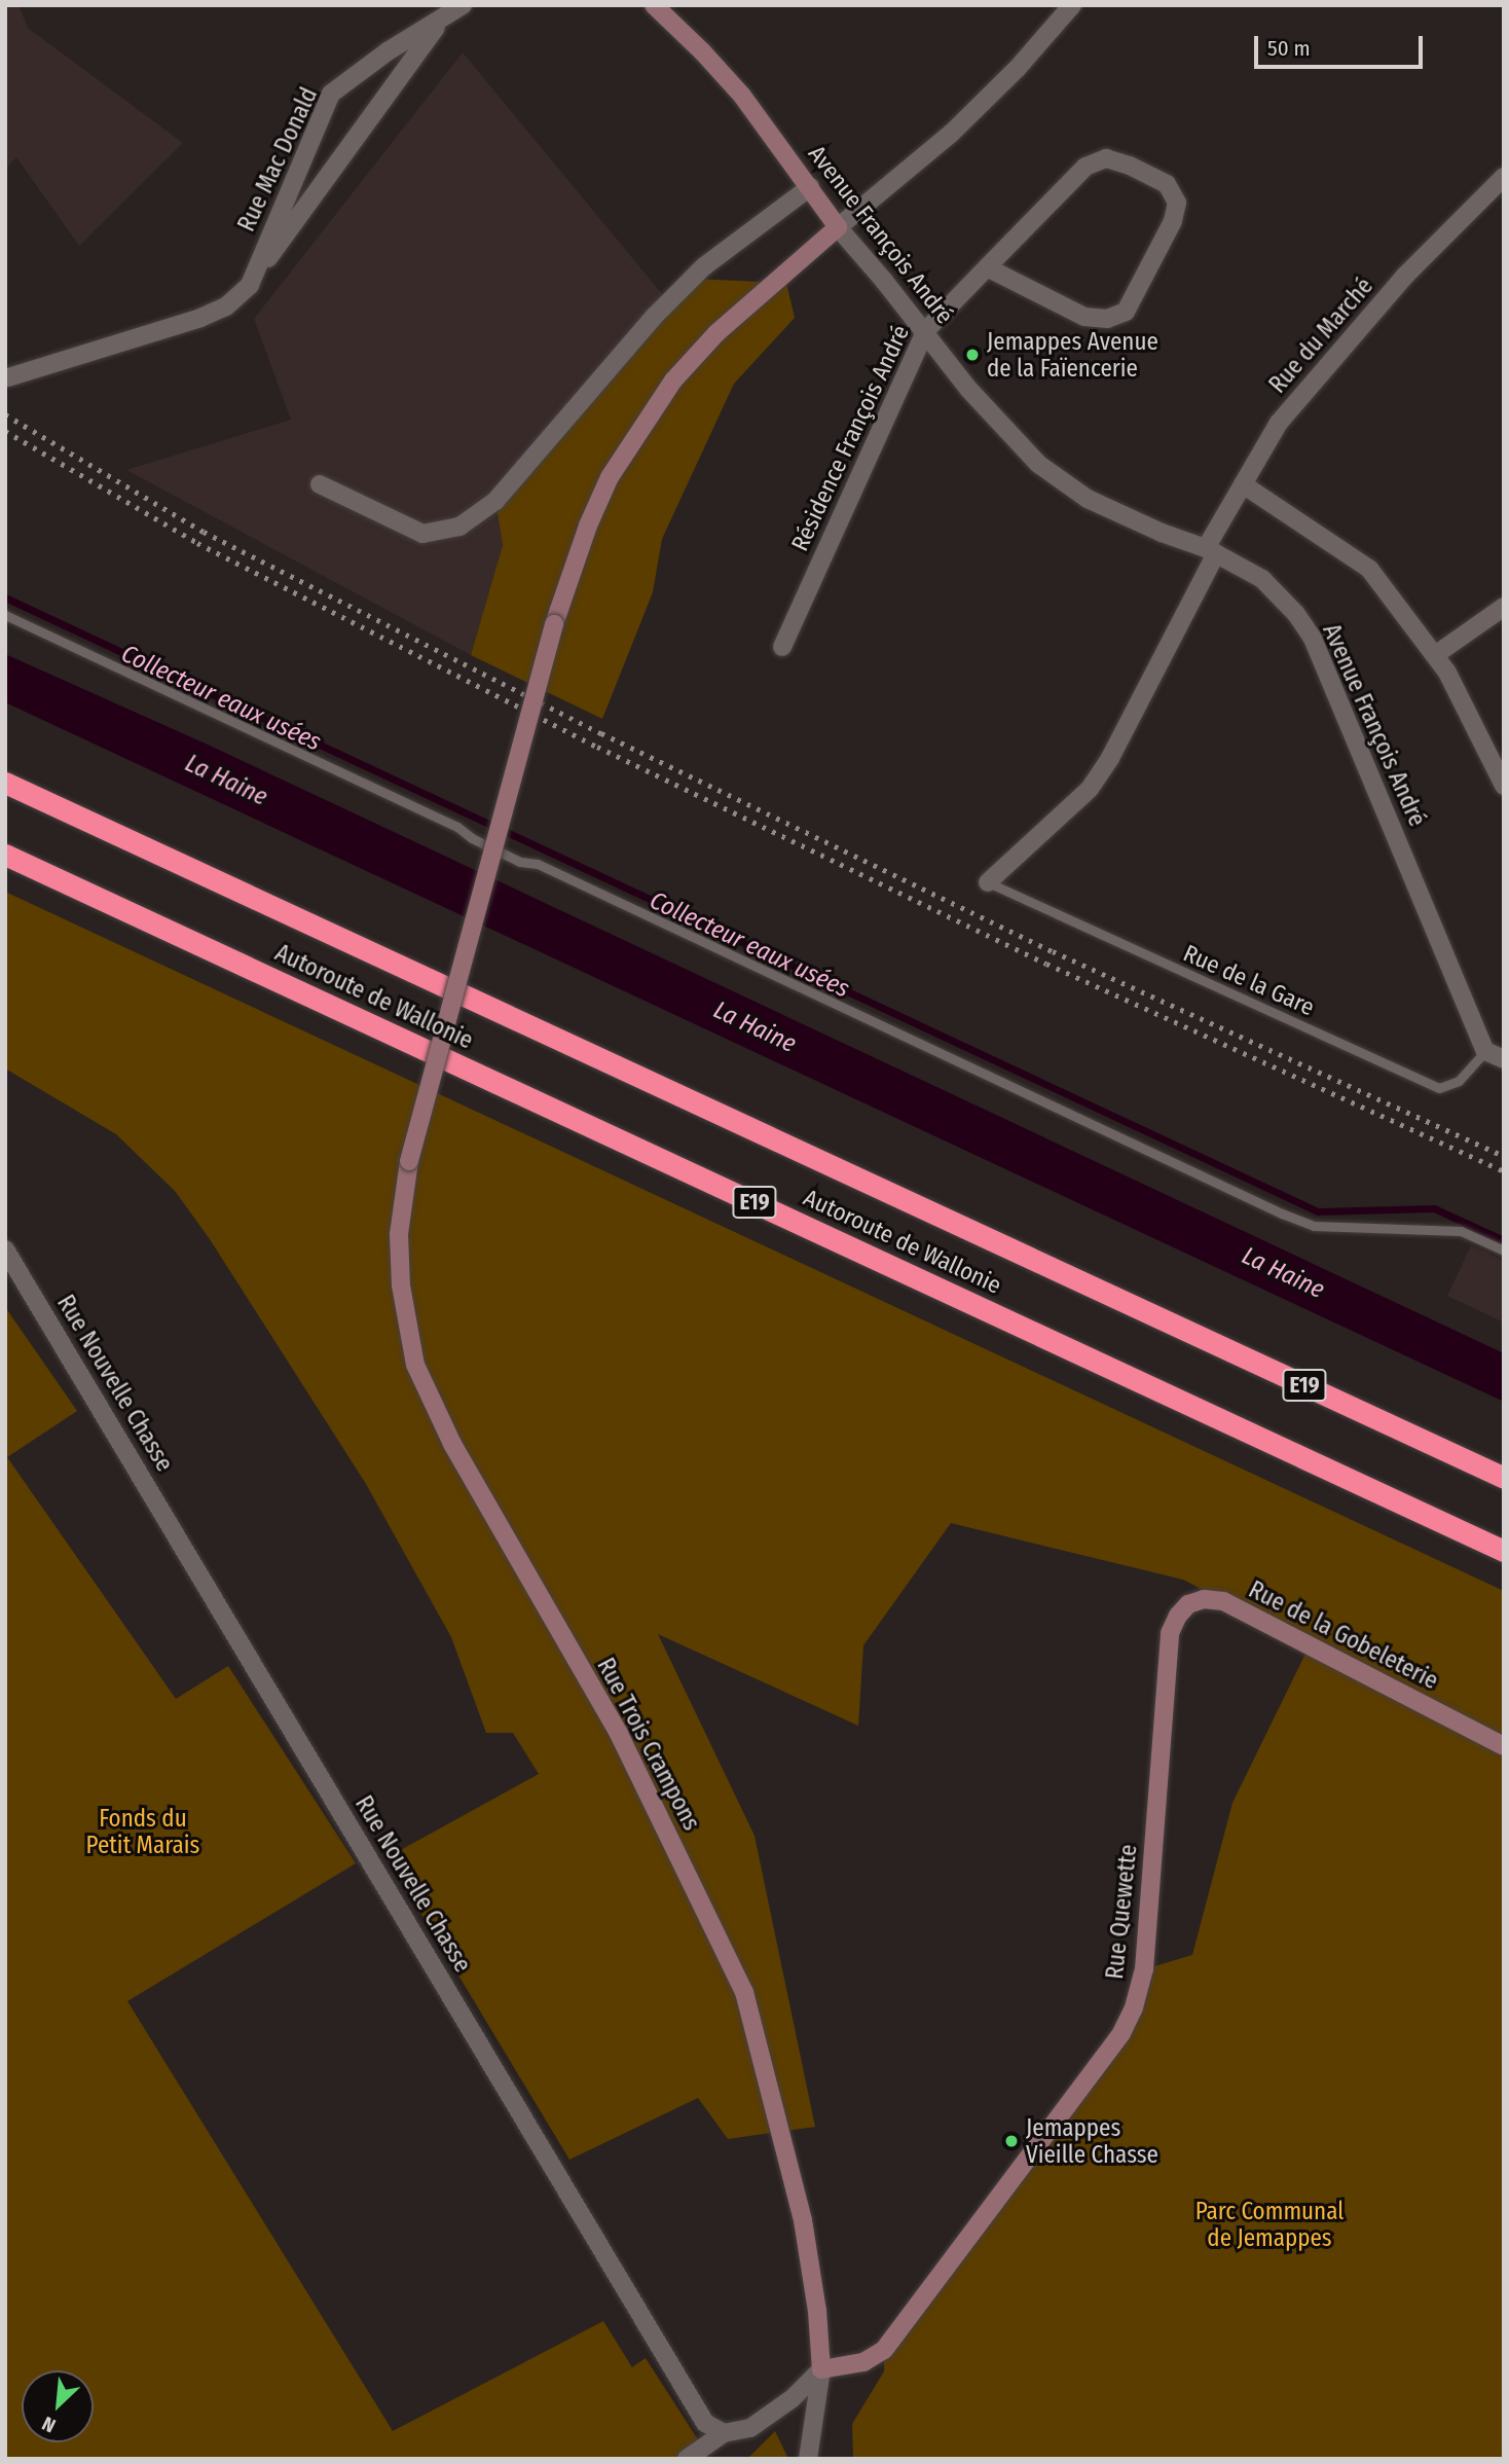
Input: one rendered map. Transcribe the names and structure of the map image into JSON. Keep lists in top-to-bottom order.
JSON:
{
  "streets": {
    "highway": ["Autoroute de Wallonie", "E19"],
    "street": [
      "Rue Mac Donald",
      "Avenue François André",
      "Rue du Marché",
      "Résidence François André",
      "Rue Nouvelle Chasse",
      "Rue de la Gobeleterie",
      "Rue Trois Crampons",
      "Rue Quewette"
    ],
    "lane": ["Rue de la Gare"]
  },
  "crossings": [
    ["Avenue François André", "Rue du Marché"],
    ["Avenue François André", "Résidence François André"],
    ["Avenue François André", "Rue de la Gare"],
    ["Avenue François André", "Rue Trois Crampons"],
    ["Rue du Marché", "Rue de la Gare"],
    ["Rue de la Gobeleterie", "Rue Quewette"],
    ["Rue Trois Crampons", "Rue Quewette"]
  ],
  "water": ["Collecteur eaux usées", "La Haine"],
  "parks": ["Fonds du Petit Marais", "Parc Communal de Jemappes"],
  "places": ["Jemappes Avenue de la Faïencerie", "Jemappes Vieille Chasse"],
  "scale_bar": "50 m",
  "north": "bottom left"
}
